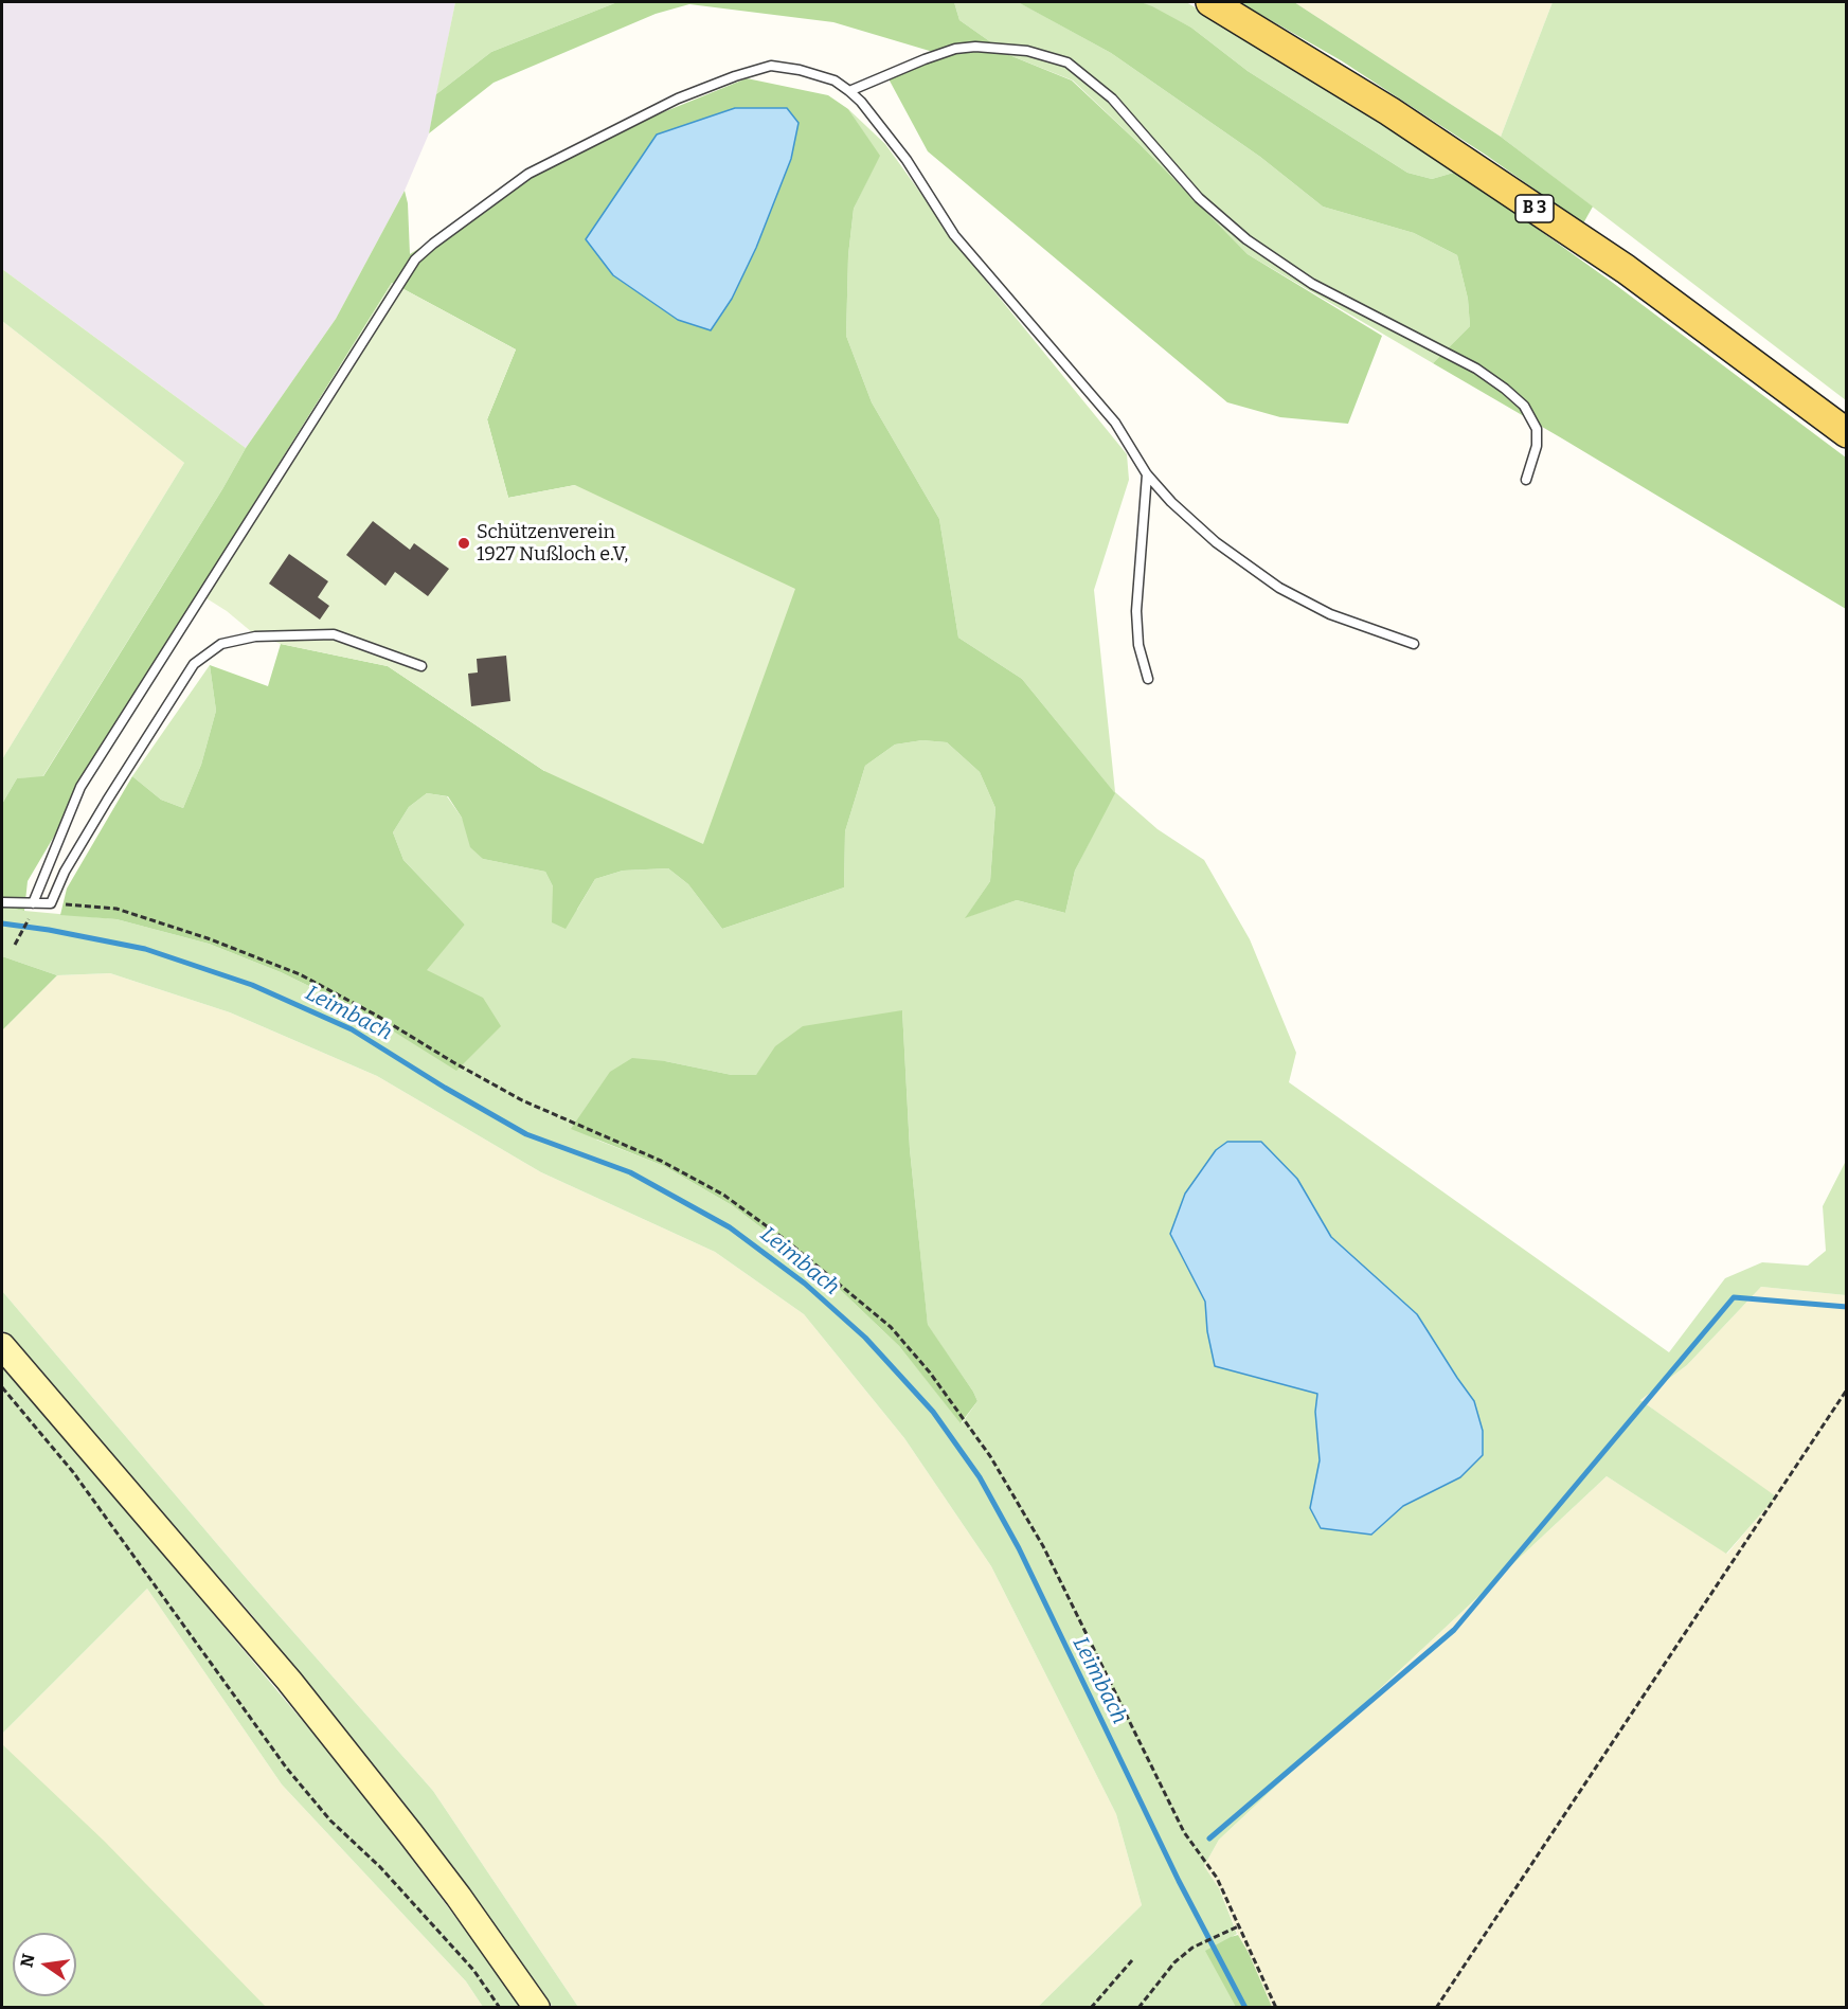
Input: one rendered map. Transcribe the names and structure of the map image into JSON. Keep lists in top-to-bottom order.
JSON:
{
  "streets": {
    "main road": ["B 3"]
  },
  "water": ["Leimbach"],
  "places": ["Schützenverein 1927 Nußloch e.V,"],
  "north": "left"
}
